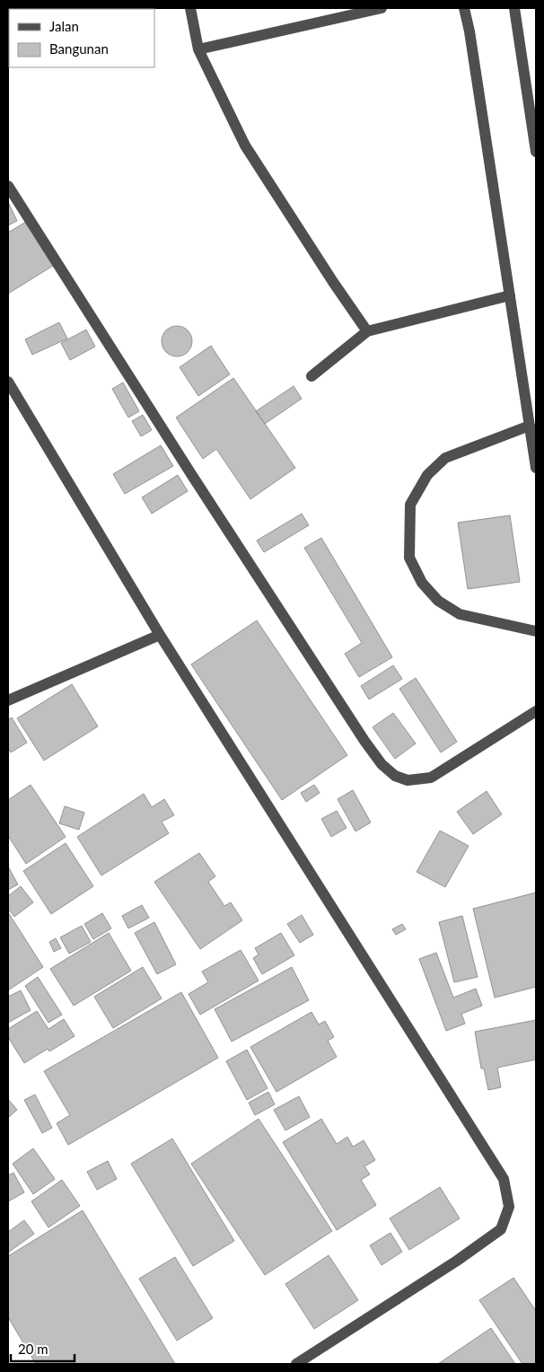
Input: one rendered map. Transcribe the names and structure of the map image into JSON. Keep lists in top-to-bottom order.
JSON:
{
  "legend": ["Jalan", "Bangunan"],
  "scale_bar": "20 m"
}
